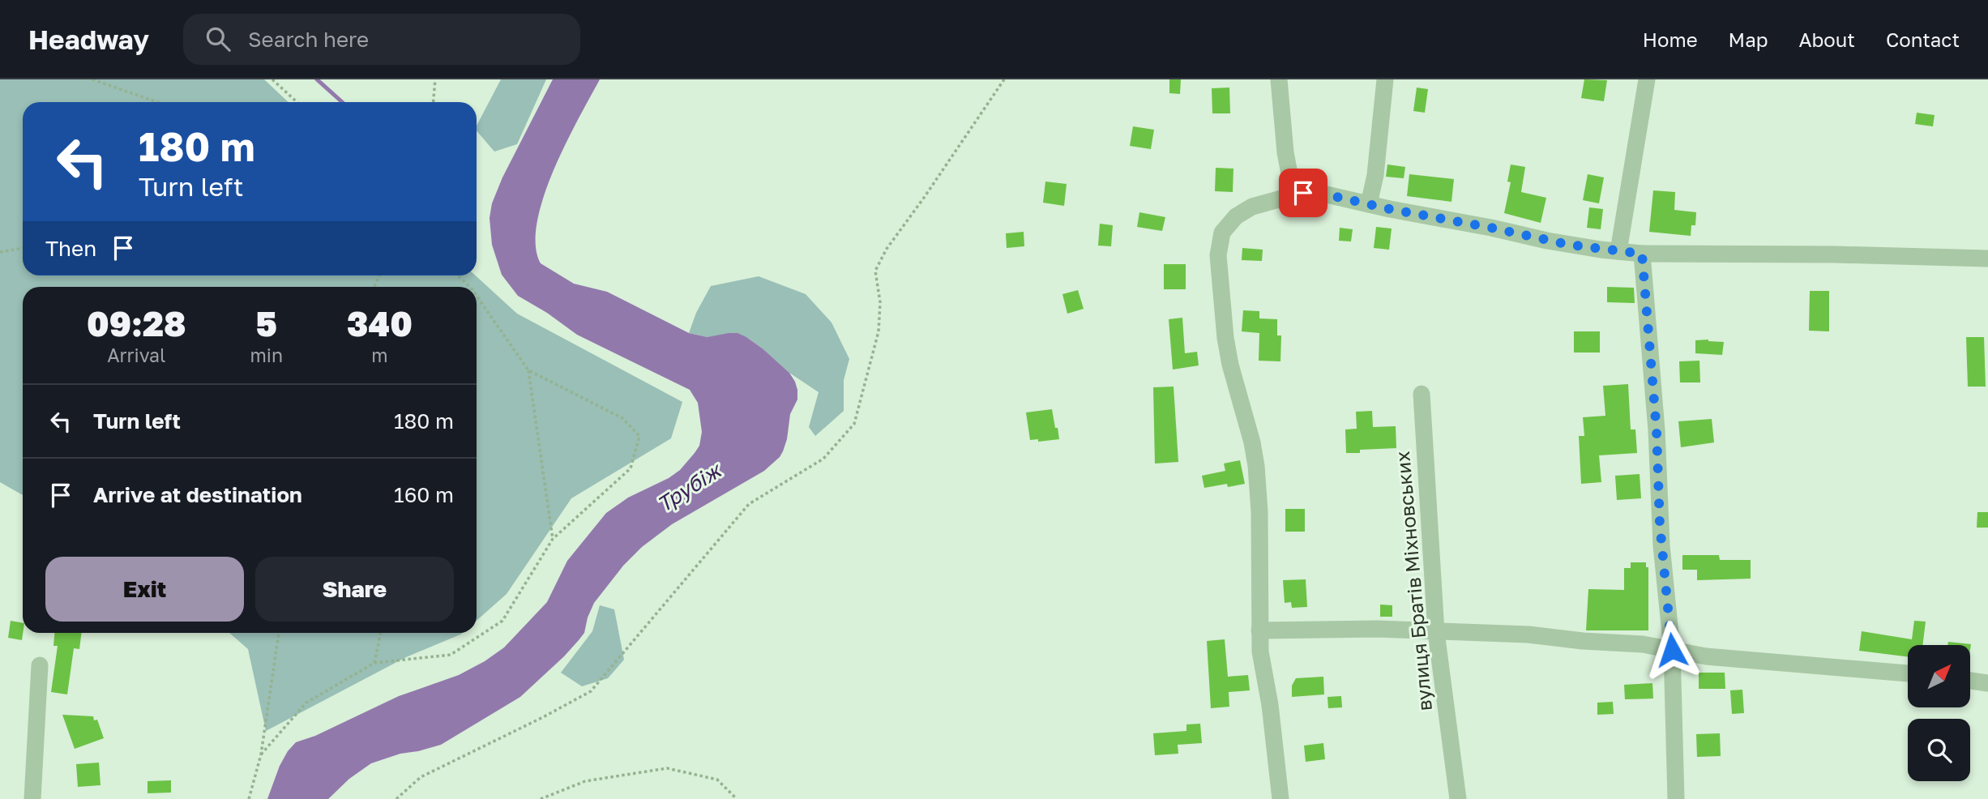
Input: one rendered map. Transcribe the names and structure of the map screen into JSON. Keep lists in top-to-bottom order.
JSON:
{
  "streets": {
    "street": ["вулиця Братів Міхновських"]
  },
  "water": ["Трубіж"],
  "north": "top right",
  "page": {
    "header": "Headway",
    "search": "Search here",
    "nav": [
      "Home",
      "Map",
      "About",
      "Contact"
    ],
    "turn": ["180 m", "Turn left"],
    "then": "Then",
    "eta": [
      "09:28",
      "Arrival",
      "5",
      "min",
      "340",
      "m"
    ],
    "list": [
      {
        "name": "Turn left",
        "value": "180 m"
      },
      {
        "name": "Arrive at destination",
        "value": "160 m"
      }
    ],
    "buttons": ["Exit", "Share"]
  }
}
